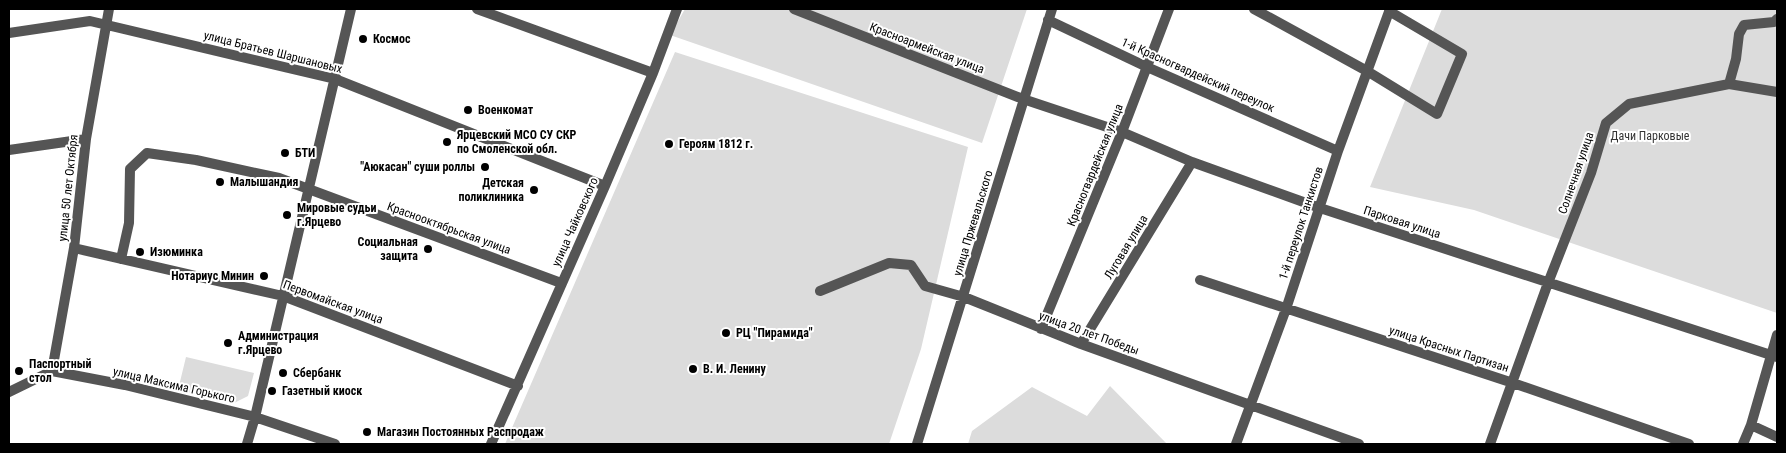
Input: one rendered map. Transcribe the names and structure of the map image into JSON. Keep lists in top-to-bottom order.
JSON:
{
  "streets": {
    "street": [
      "Красноармейская улица",
      "улица Братьев Шаршановых",
      "1-й Красногвардейский переулок",
      "Красногвардейская улица",
      "Солнечная улица",
      "улица 50 лет Октября",
      "улица Чайковского",
      "Парковая улица",
      "улица Пржевальского",
      "1-й переулок Танкистов",
      "Краснооктябрьская улица",
      "Луговая улица",
      "Первомайская улица",
      "улица 20 лет Победы",
      "улица Красных Партизан",
      "улица Максима Горького"
    ]
  },
  "crossings": [
    ["Красноармейская улица", "Парковая улица"],
    ["Красноармейская улица", "улица Пржевальского"],
    ["улица Братьев Шаршановых", "улица 50 лет Октября"],
    ["улица Братьев Шаршановых", "улица Чайковского"],
    ["1-й Красногвардейский переулок", "Красногвардейская улица"],
    ["1-й Красногвардейский переулок", "улица Пржевальского"],
    ["1-й Красногвардейский переулок", "1-й переулок Танкистов"],
    ["Красногвардейская улица", "Парковая улица"],
    ["Красногвардейская улица", "улица 20 лет Победы"],
    ["Солнечная улица", "Парковая улица"],
    ["Солнечная улица", "улица Красных Партизан"],
    ["улица 50 лет Октября", "Первомайская улица"],
    ["улица 50 лет Октября", "улица Максима Горького"],
    ["улица Чайковского", "Краснооктябрьская улица"],
    ["улица Чайковского", "Первомайская улица"],
    ["Парковая улица", "улица Пржевальского"],
    ["Парковая улица", "1-й переулок Танкистов"],
    ["Парковая улица", "Луговая улица"],
    ["улица Пржевальского", "улица 20 лет Победы"],
    ["1-й переулок Танкистов", "улица 20 лет Победы"],
    ["1-й переулок Танкистов", "улица Красных Партизан"],
    ["Краснооктябрьская улица", "Первомайская улица"],
    ["Луговая улица", "улица 20 лет Победы"]
  ],
  "parks": ["Дачи Парковые"],
  "places": [
    "Космос",
    "Военкомат",
    "Ярцевский МСО СУ СКР по Смоленской обл.",
    "Героям 1812 г.",
    "БТИ",
    "\"Аюкасан\" суши роллы",
    "Малышандия",
    "Детская поликлиника",
    "Мировые судьи г.Ярцево",
    "Социальная защита",
    "Изюминка",
    "Нотариус Минин",
    "РЦ \"Пирамида\"",
    "Администрация г.Ярцево",
    "В. И. Ленину",
    "Паспортный стол",
    "Сбербанк",
    "Газетный киоск",
    "Магазин Постоянных Распродаж"
  ]
}
